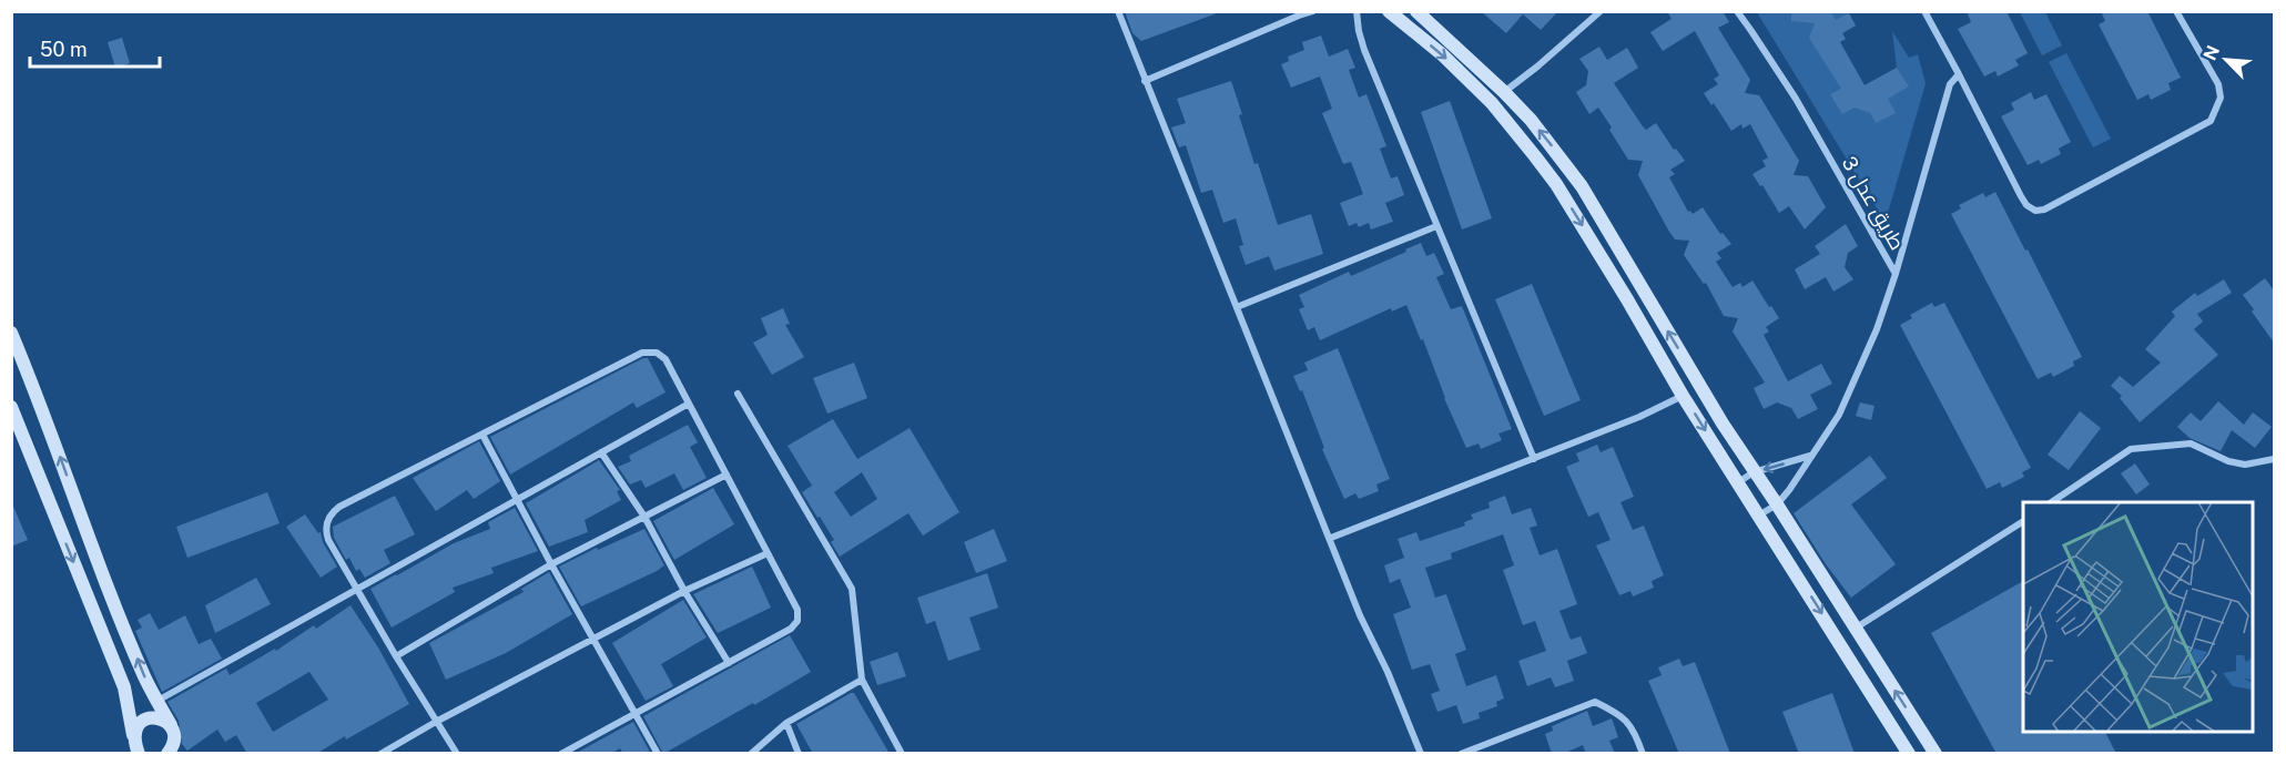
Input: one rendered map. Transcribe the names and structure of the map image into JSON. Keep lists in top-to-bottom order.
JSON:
{
  "streets": {
    "street": ["طريق عدل 3"]
  },
  "scale_bar": "50 m",
  "north": "top left"
}
